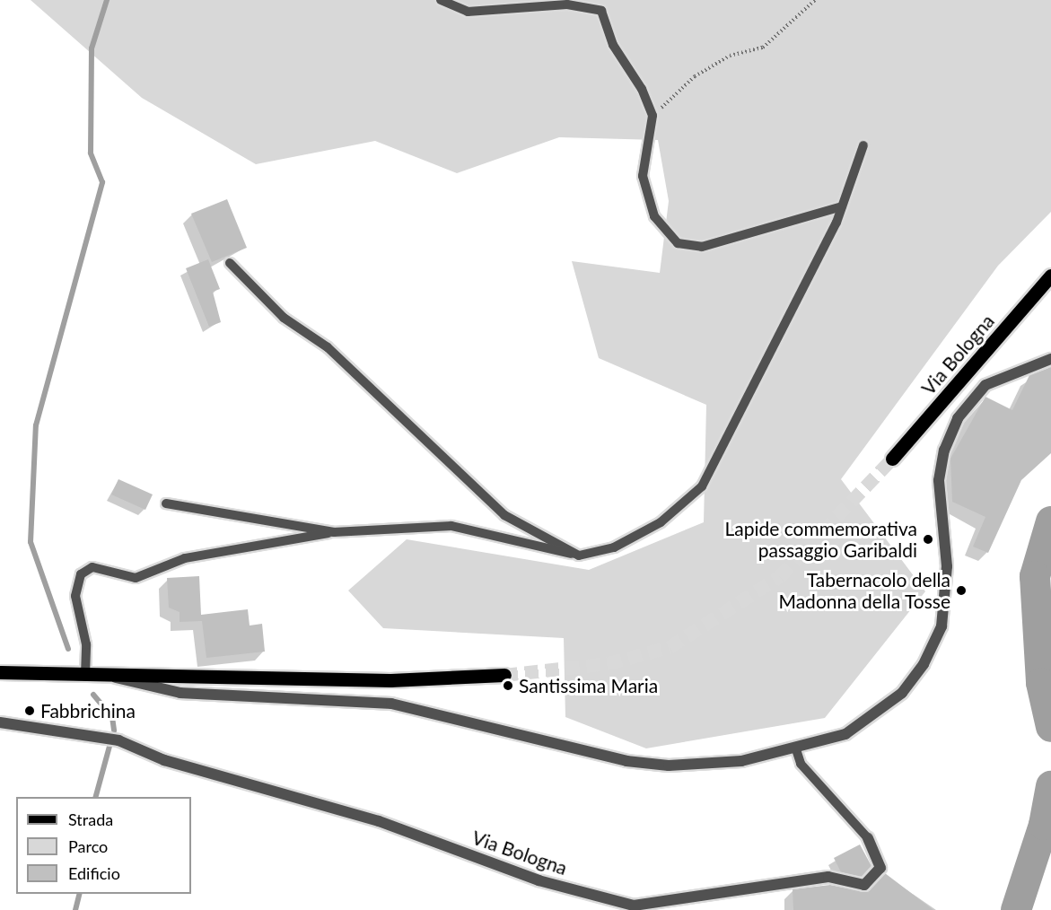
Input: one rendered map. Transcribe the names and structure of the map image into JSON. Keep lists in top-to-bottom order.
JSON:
{
  "streets": {
    "main road": ["Via Bologna"]
  },
  "places": [
    "Lapide commemorativa passaggio Garibaldi",
    "Tabernacolo della Madonna della Tosse",
    "Santissima Maria",
    "Fabbrichina"
  ],
  "legend": ["Strada", "Parco", "Edificio"]
}
